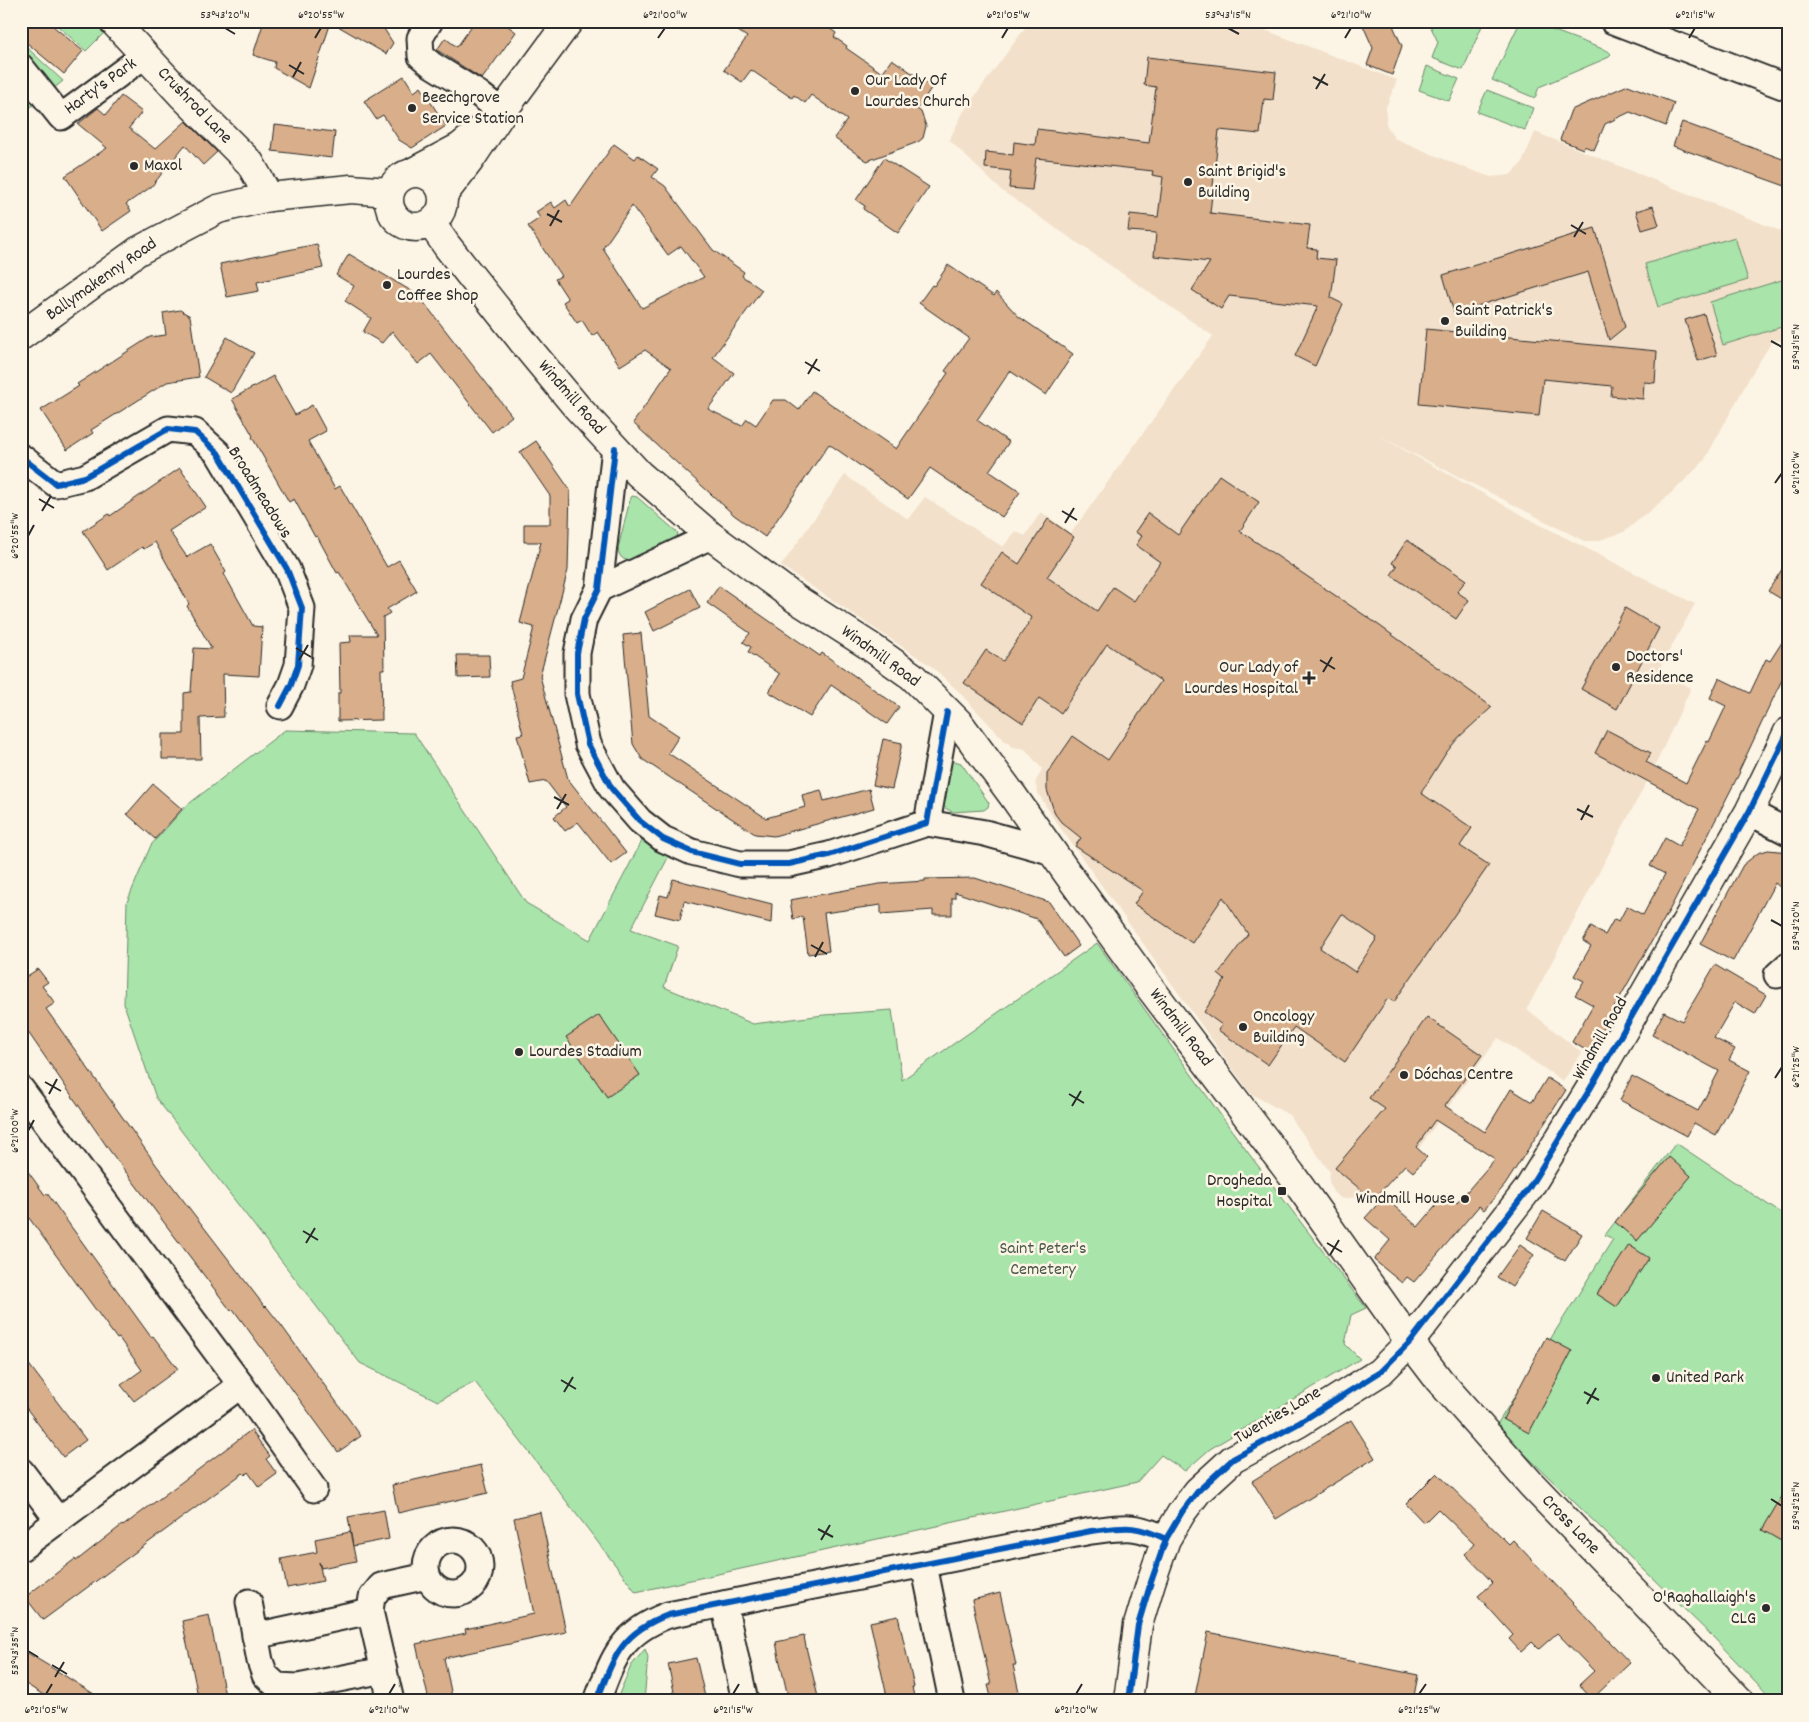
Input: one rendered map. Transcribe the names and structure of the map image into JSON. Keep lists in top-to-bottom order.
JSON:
{
  "streets": {
    "main road": [
      "Crushrod Lane",
      "Ballymakenny Road",
      "Windmill Road",
      "Twenties Lane",
      "Cross Lane"
    ],
    "street": ["Harty's Park", "Broadmeadows"]
  },
  "crossings": [
    ["Harty's Park", "Crushrod Lane"],
    ["Crushrod Lane", "Ballymakenny Road"],
    ["Ballymakenny Road", "Windmill Road"],
    ["Windmill Road", "Twenties Lane"],
    ["Windmill Road", "Cross Lane"],
    ["Twenties Lane", "Cross Lane"]
  ],
  "parks": ["Saint Peter's Cemetery"],
  "places": {
    "other": [
      "Our Lady Of Lourdes Church",
      "Beechgrove Service Station",
      "Maxol",
      "Saint Brigid's Building",
      "Lourdes Coffee Shop",
      "Saint Patrick's Building",
      "Doctors' Residence",
      "Oncology Building",
      "Lourdes Stadium",
      "Dóchas Centre",
      "Windmill House",
      "United Park",
      "O'Raghallaigh's CLG"
    ],
    "health": ["Our Lady of Lourdes Hospital"],
    "transit": ["Drogheda Hospital"]
  },
  "coordinates": [
    "53°43'20\"N",
    "6°20'55\"W",
    "6°21'00\"W",
    "6°21'05\"W",
    "53°43'15\"N",
    "6°21'10\"W",
    "6°21'15\"W",
    "6°21'20\"W",
    "6°21'25\"W",
    "53°43'25\"N",
    "53°43'35\"N"
  ]
}
